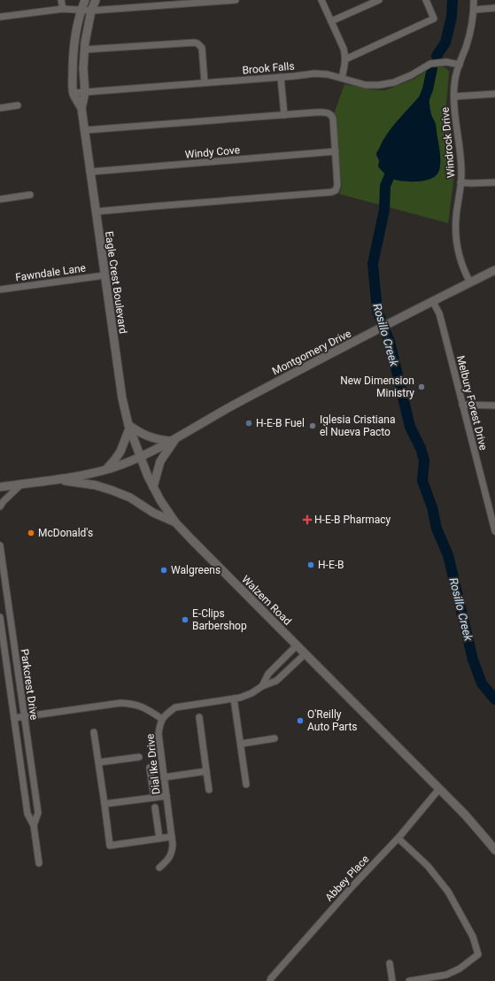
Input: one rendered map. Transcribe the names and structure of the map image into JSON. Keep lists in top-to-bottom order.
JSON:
{
  "streets": {
    "main road": ["Eagle Crest Boulevard", "Montgomery Drive", "Walzem Road"],
    "street": [
      "Brook Falls",
      "Windrock Drive",
      "Windy Cove",
      "Fawndale Lane",
      "Melbury Forest Drive",
      "Parkcrest Drive",
      "Dial Ike Drive",
      "Abbey Place"
    ]
  },
  "crossings": [
    ["Brook Falls", "Windrock Drive"],
    ["Brook Falls", "Eagle Crest Boulevard"],
    ["Windrock Drive", "Montgomery Drive"],
    ["Windy Cove", "Eagle Crest Boulevard"],
    ["Fawndale Lane", "Eagle Crest Boulevard"],
    ["Eagle Crest Boulevard", "Montgomery Drive"],
    ["Eagle Crest Boulevard", "Walzem Road"],
    ["Montgomery Drive", "Melbury Forest Drive"],
    ["Montgomery Drive", "Walzem Road"],
    ["Walzem Road", "Dial Ike Drive"],
    ["Walzem Road", "Abbey Place"]
  ],
  "water": ["Rosillo Creek"],
  "places": {
    "other": [
      "New Dimension Ministry",
      "H-E-B Fuel",
      "Iglesia Cristiana el Nueva Pacto",
      "McDonald's",
      "H-E-B",
      "Walgreens",
      "E-Clips Barbershop",
      "O'Reilly Auto Parts"
    ],
    "health": ["H-E-B Pharmacy"]
  }
}
